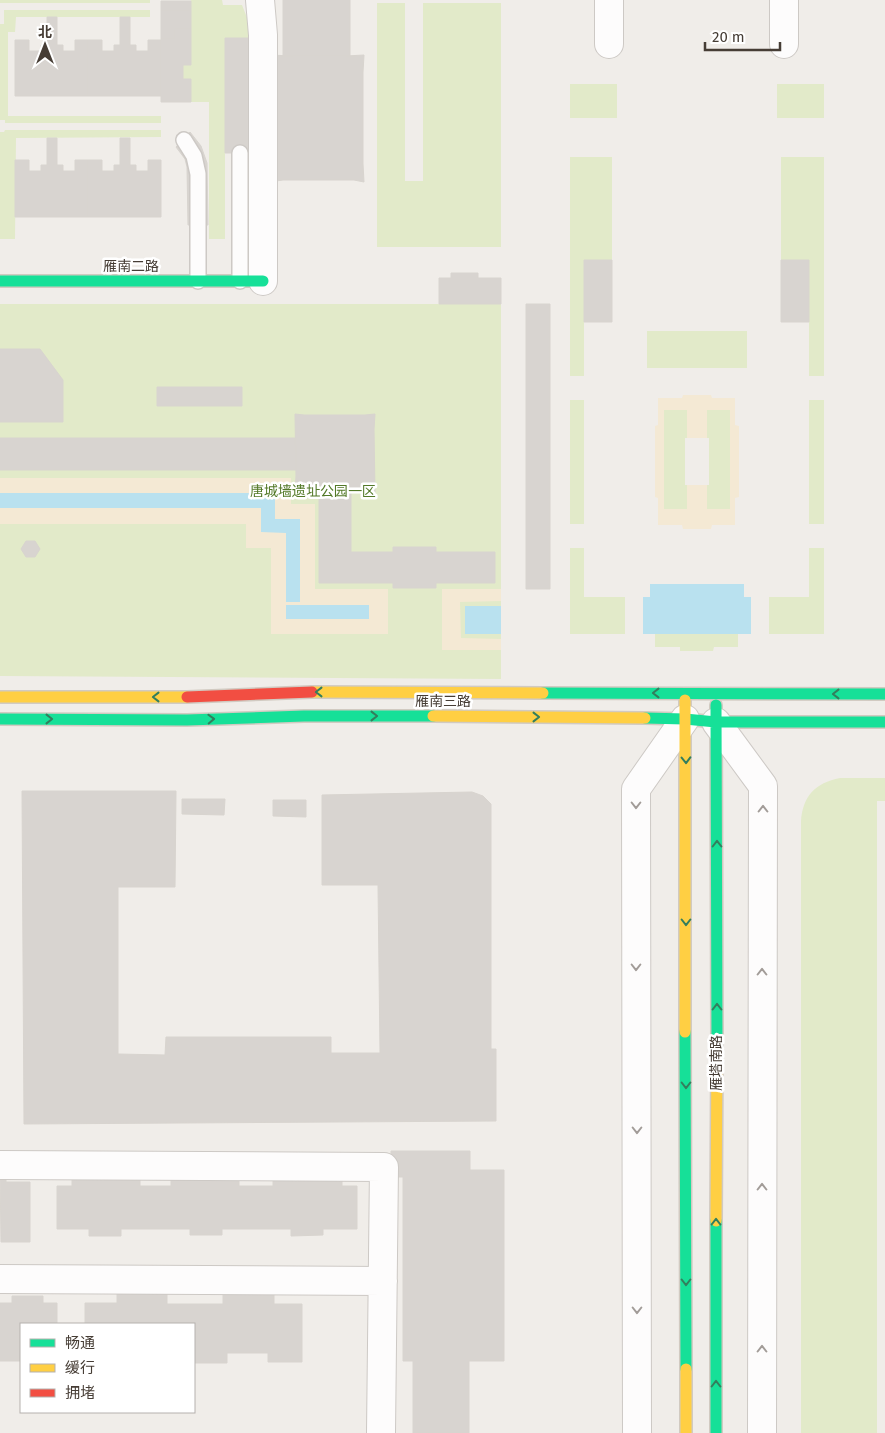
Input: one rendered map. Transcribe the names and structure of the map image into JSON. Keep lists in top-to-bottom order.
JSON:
{
  "streets": {
    "street": ["雁南二路", "雁南三路", "雁塔南路"]
  },
  "crossings": [
    ["雁南三路", "雁塔南路"]
  ],
  "parks": ["唐城墙遗址公园一区"],
  "legend": ["畅通", "缓行", "拥堵"],
  "scale_bar": "20 m",
  "north": "top"
}
